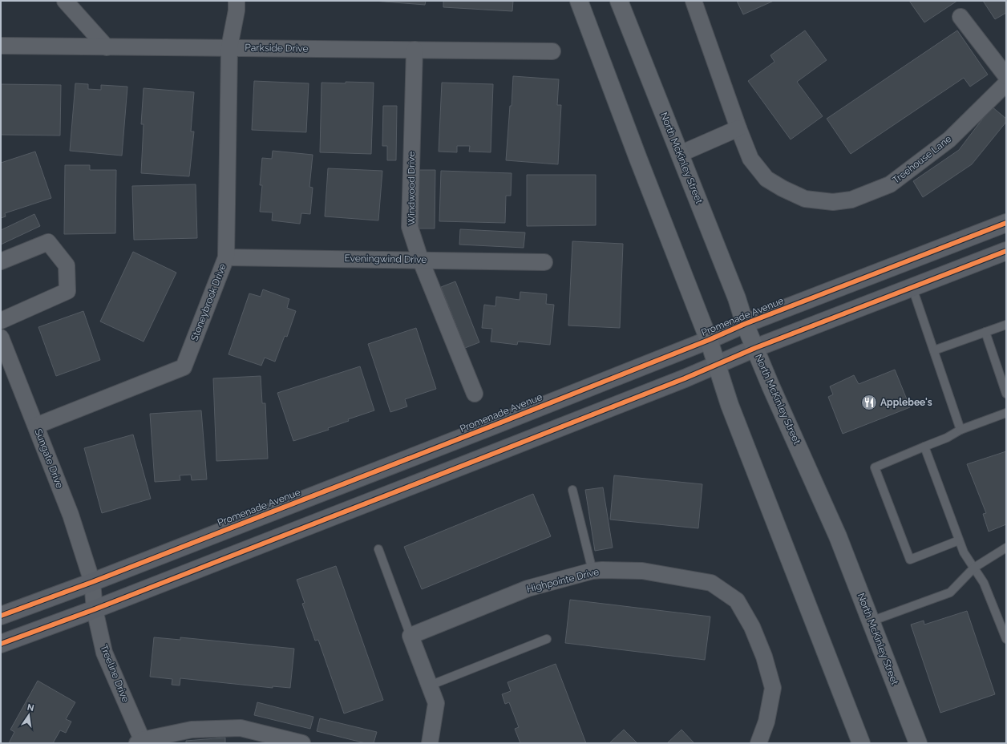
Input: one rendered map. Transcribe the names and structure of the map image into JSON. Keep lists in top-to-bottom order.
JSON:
{
  "streets": {
    "main road": ["North McKinley Street", "Promenade Avenue"],
    "street": [
      "Parkside Drive",
      "Treehouse Lane",
      "Windwood Drive",
      "Eveningwind Drive",
      "Stoneybrook Drive",
      "Sungate Drive",
      "Highpointe Drive",
      "Treeline Drive"
    ]
  },
  "crossings": [
    ["Parkside Drive", "Windwood Drive"],
    ["Parkside Drive", "Stoneybrook Drive"],
    ["North McKinley Street", "Promenade Avenue"],
    ["Windwood Drive", "Eveningwind Drive"],
    ["Eveningwind Drive", "Stoneybrook Drive"],
    ["Stoneybrook Drive", "Sungate Drive"],
    ["Promenade Avenue", "Sungate Drive"],
    ["Promenade Avenue", "Treeline Drive"],
    ["Sungate Drive", "Treeline Drive"]
  ],
  "places": {
    "restaurant": ["Applebee's"]
  },
  "north": "top"
}
